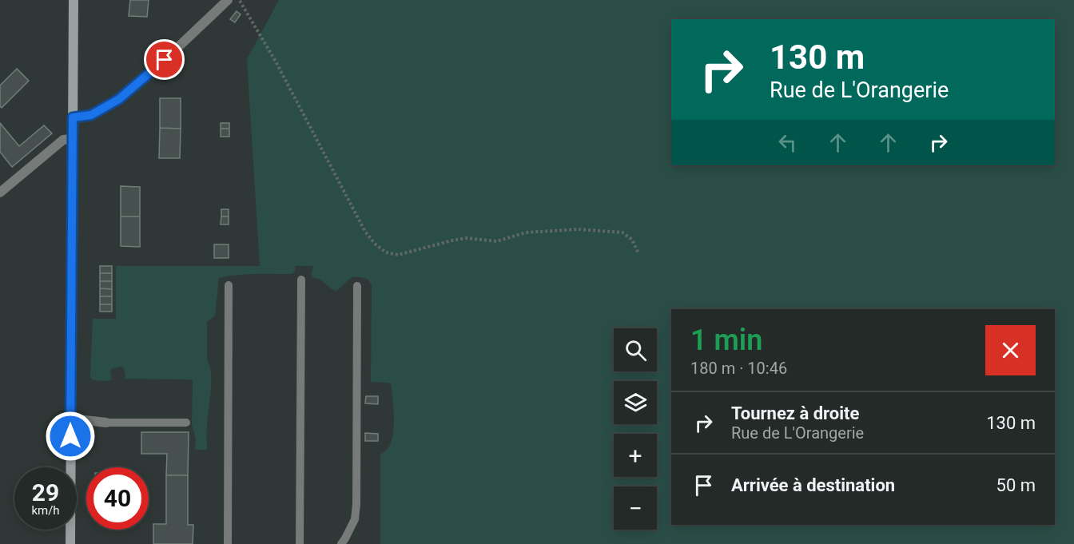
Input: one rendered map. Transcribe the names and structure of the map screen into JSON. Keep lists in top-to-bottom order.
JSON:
{
  "page": {
    "turn": ["130 m", "Rue de L'Orangerie"],
    "heading": ["1 min", "180 m · 10:46"],
    "map_buttons": ["+", "−"],
    "list": [
      {
        "name": "Tournez à droite",
        "note": "Rue de L'Orangerie",
        "value": "130 m"
      },
      {
        "name": "Arrivée à destination",
        "value": "50 m"
      }
    ],
    "speed": "29 km/h",
    "limit": "40"
  }
}
